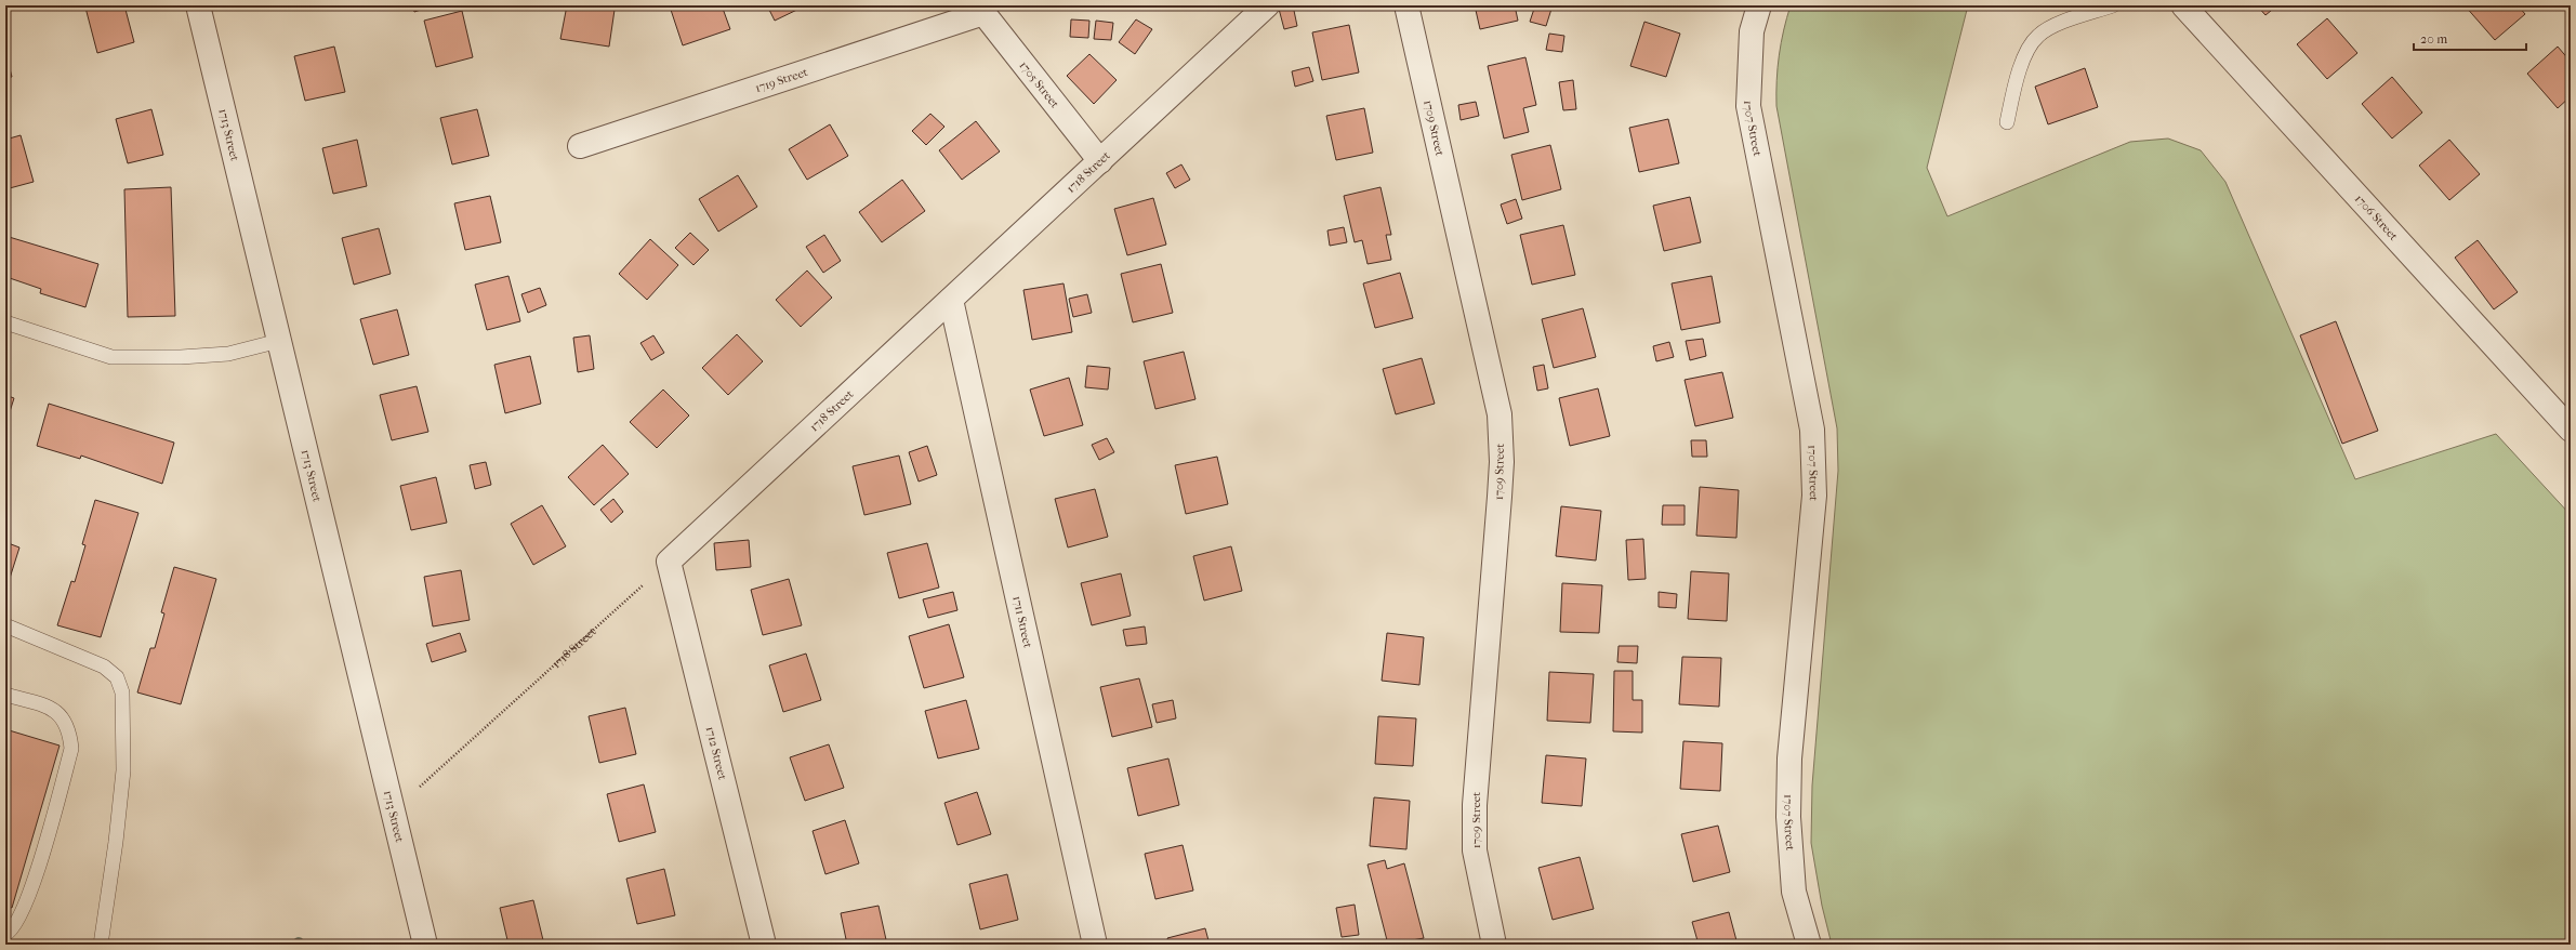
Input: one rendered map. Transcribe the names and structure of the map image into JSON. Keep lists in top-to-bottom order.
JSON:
{
  "streets": {
    "street": [
      "1719 Street",
      "1705 Street",
      "1709 Street",
      "1707 Street",
      "1713 Street",
      "1718 Street",
      "1706 Street",
      "1711 Street",
      "1712 Street"
    ]
  },
  "crossings": [
    ["1719 Street", "1705 Street"],
    ["1705 Street", "1718 Street"],
    ["1713 Street", "1718 Street"],
    ["1718 Street", "1711 Street"],
    ["1718 Street", "1712 Street"]
  ],
  "scale_bar": "20 m"
}
